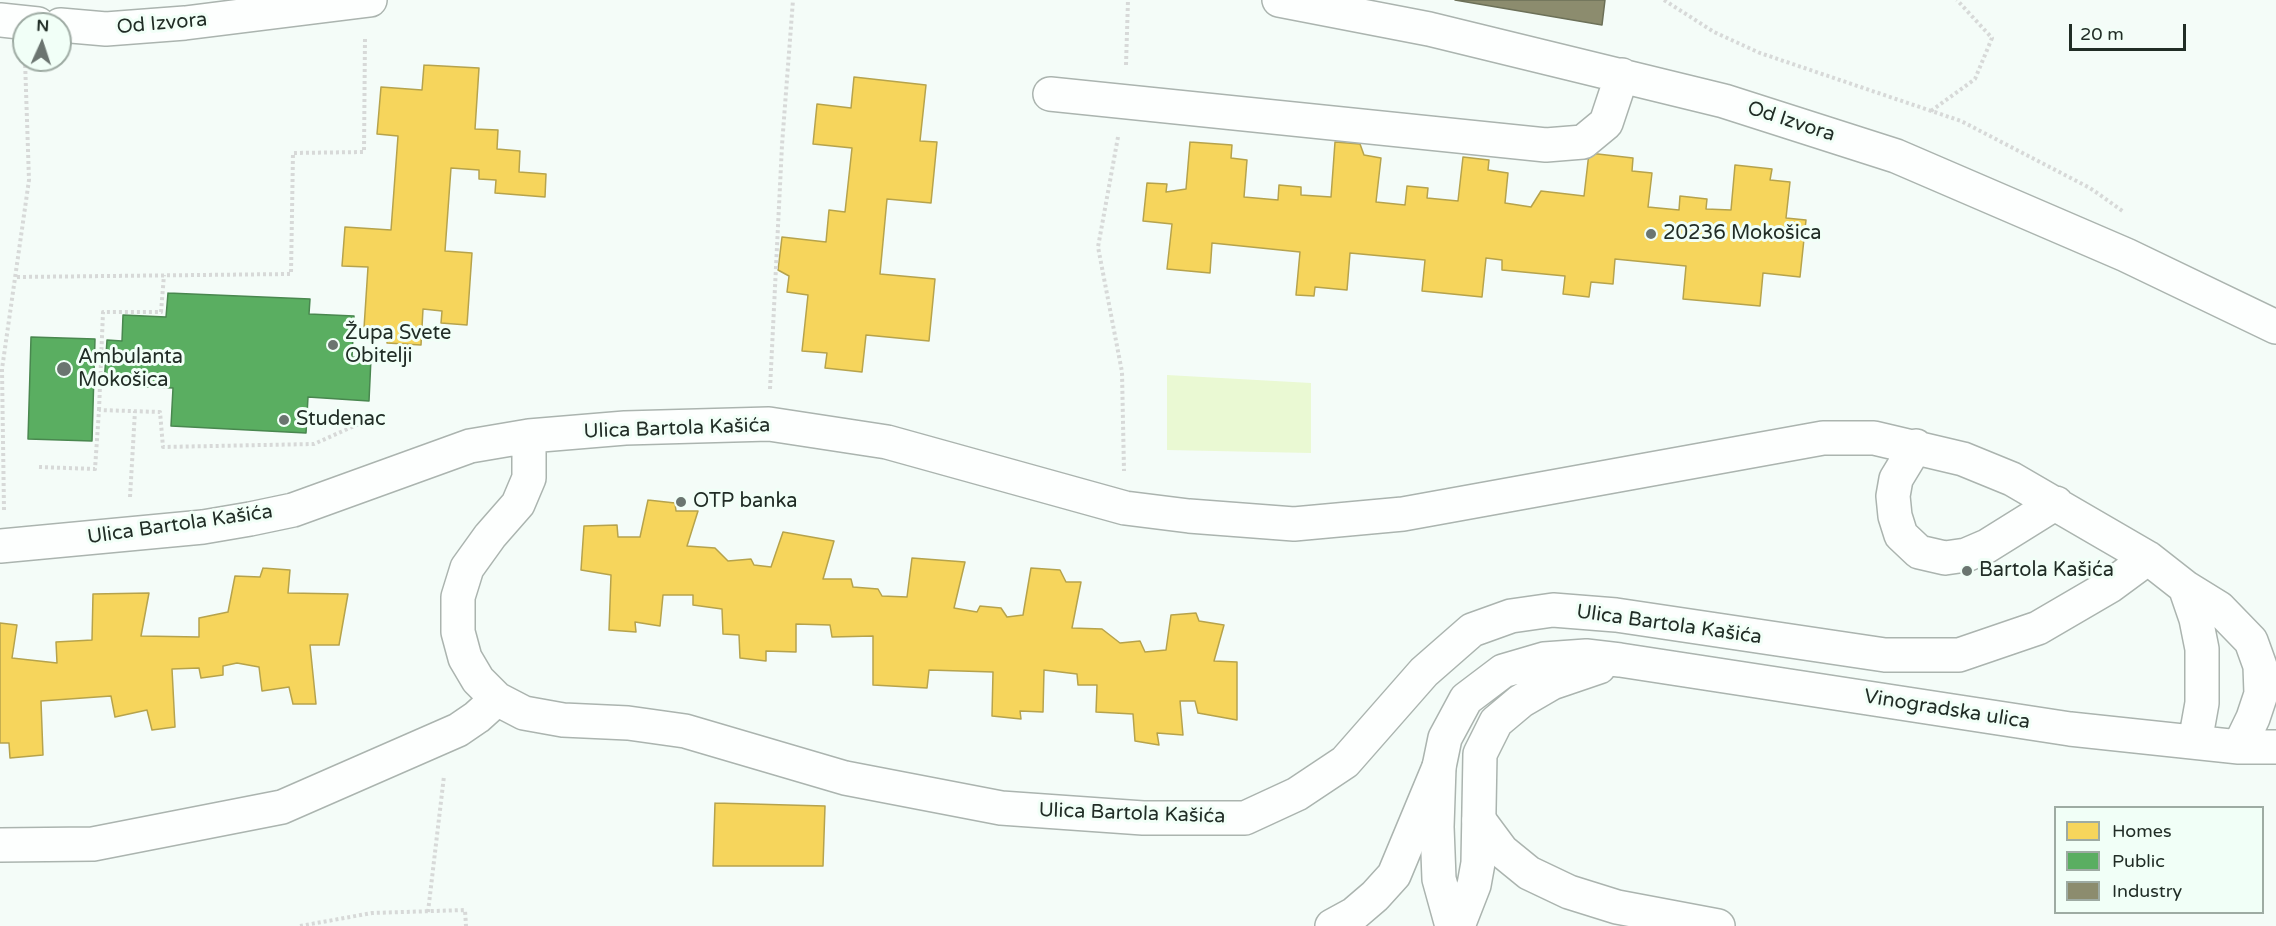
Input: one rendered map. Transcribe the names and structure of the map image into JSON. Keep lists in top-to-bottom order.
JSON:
{
  "streets": {
    "street": ["Od Izvora", "Ulica Bartola Kašića", "Vinogradska ulica"]
  },
  "crossings": [
    ["Ulica Bartola Kašića", "Vinogradska ulica"]
  ],
  "places": [
    "20236 Mokošica",
    "Župa Svete Obitelji",
    "Ambulanta Mokošica",
    "Studenac",
    "OTP banka",
    "Bartola Kašića"
  ],
  "legend": ["Homes", "Public", "Industry"],
  "scale_bar": "20 m",
  "north": "top"
}
